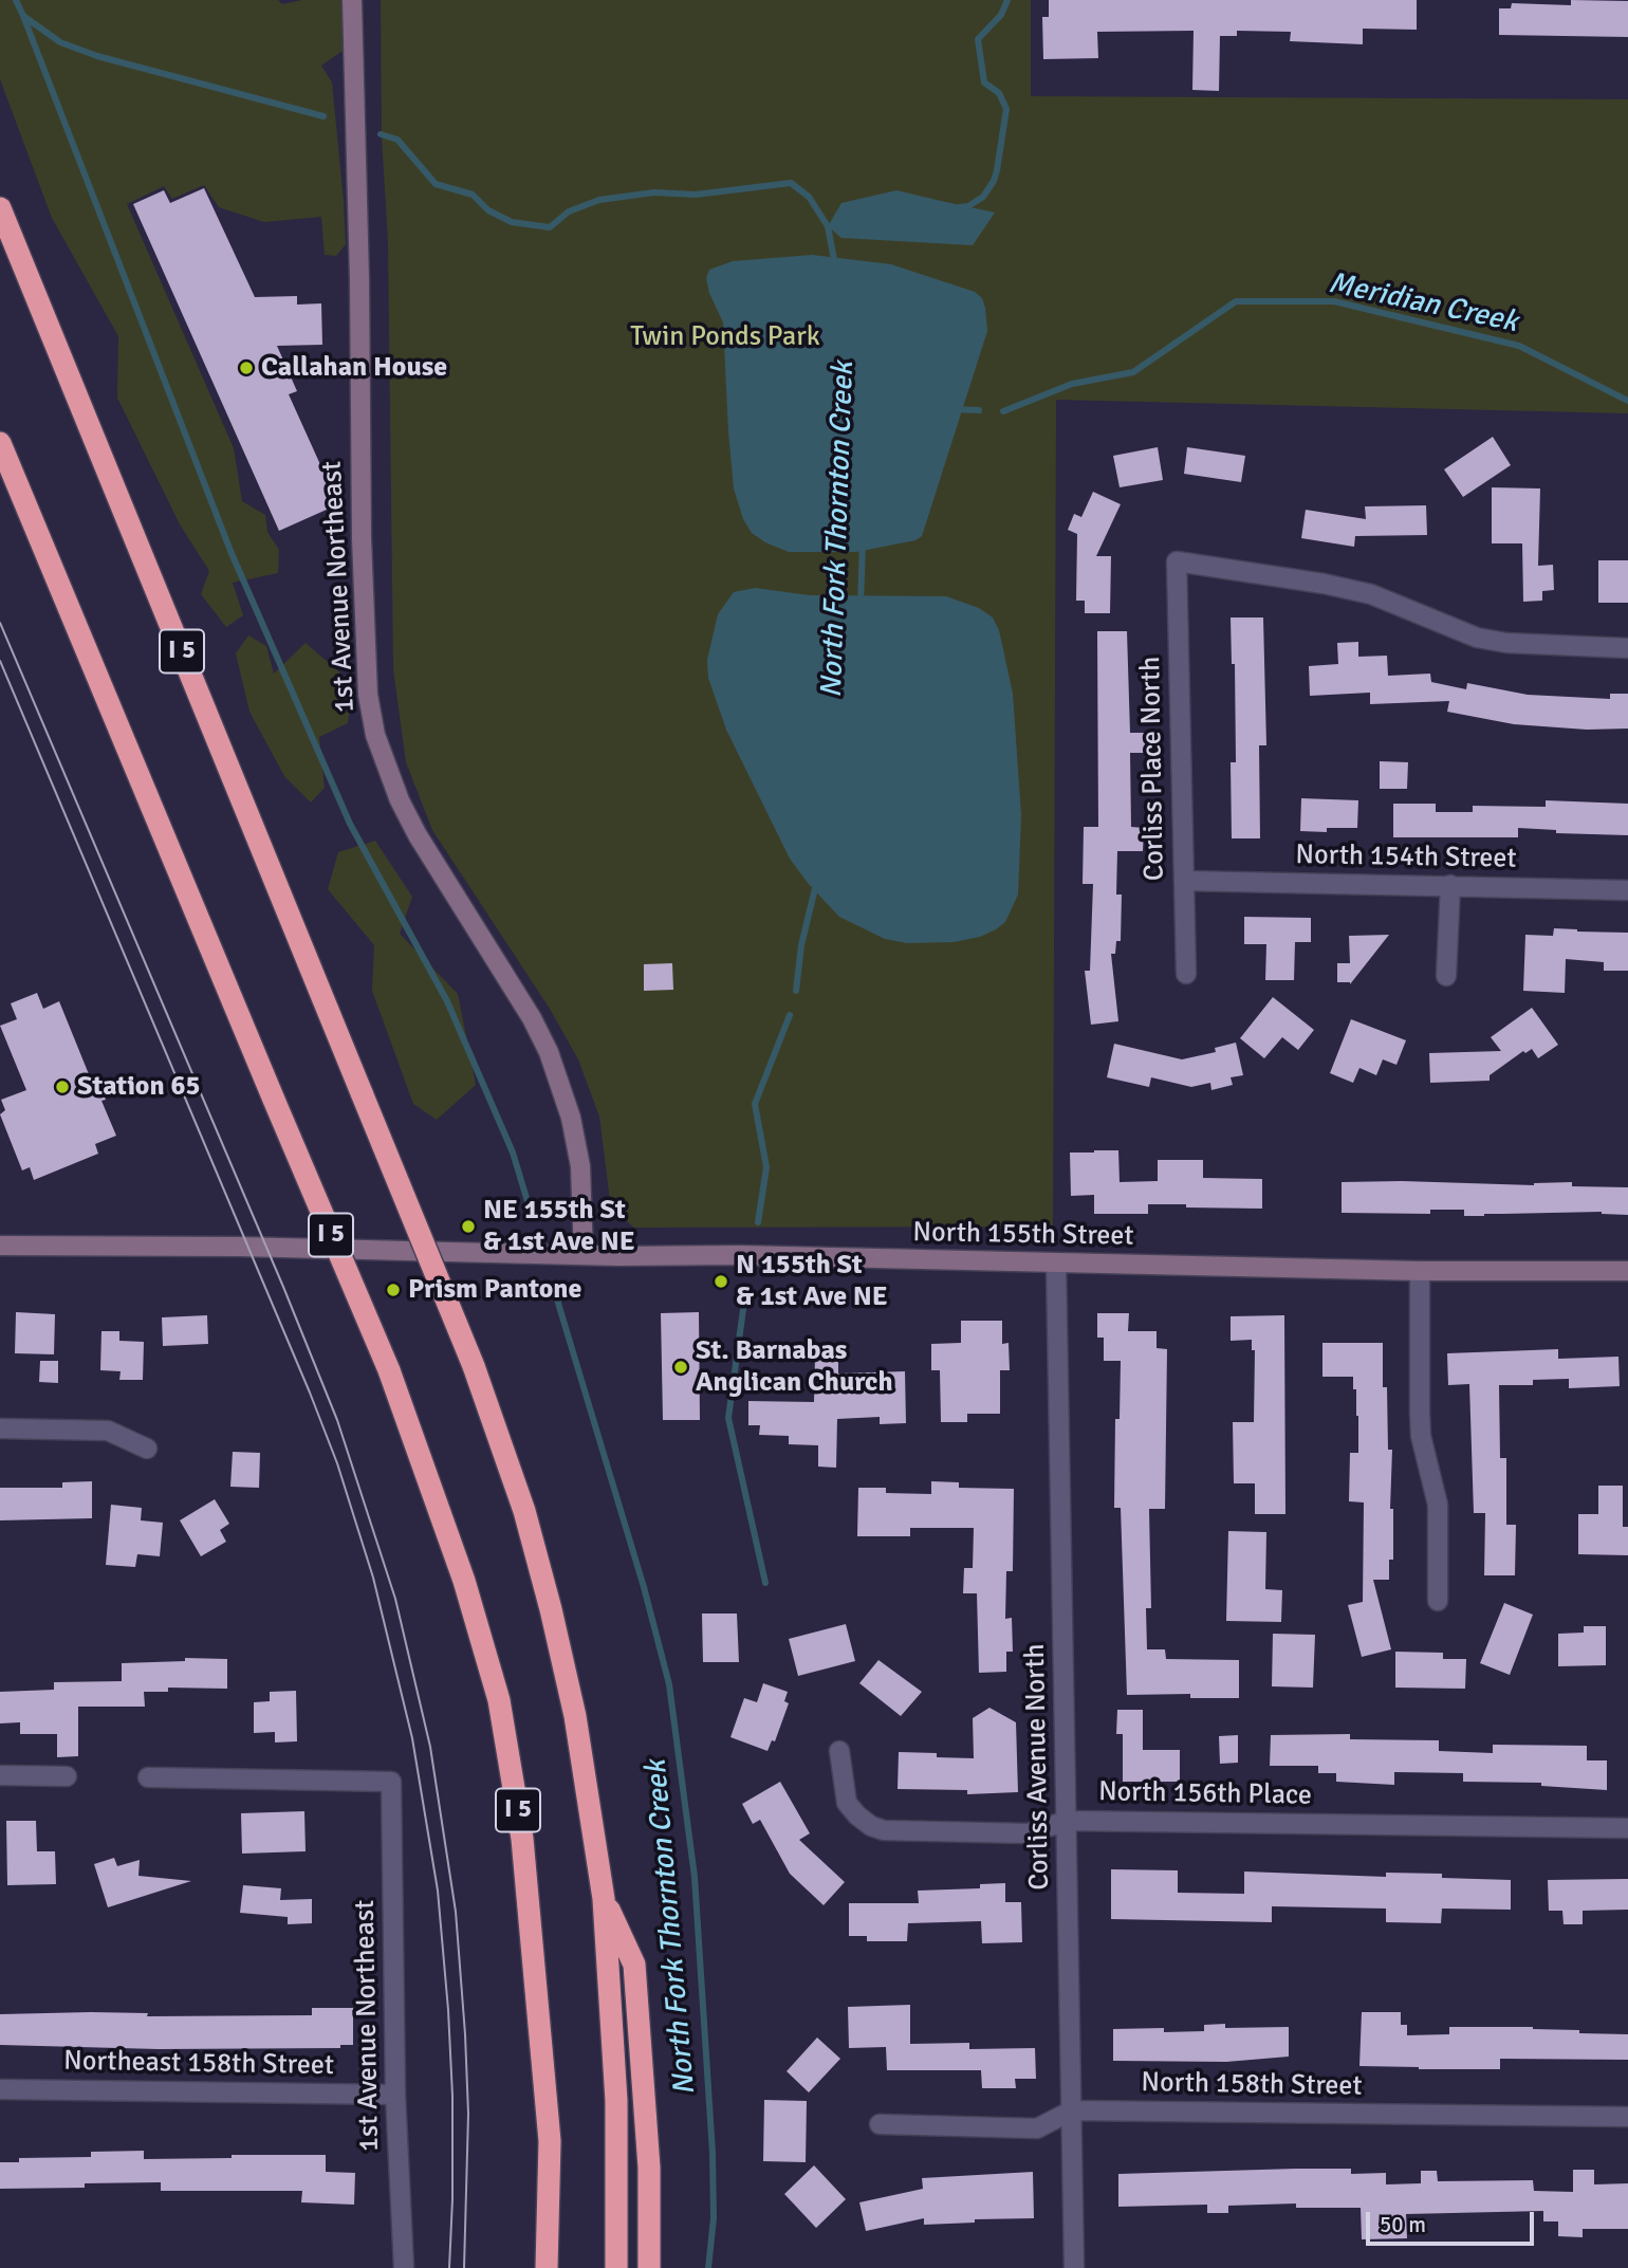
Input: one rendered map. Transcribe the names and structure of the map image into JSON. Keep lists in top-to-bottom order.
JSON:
{
  "streets": {
    "highway": ["I 5"],
    "street": [
      "1st Avenue Northeast",
      "Corliss Place North",
      "North 154th Street",
      "North 155th Street",
      "Corliss Avenue North",
      "North 156th Place",
      "Northeast 158th Street",
      "North 158th Street"
    ]
  },
  "crossings": [
    ["1st Avenue Northeast", "North 155th Street"],
    ["1st Avenue Northeast", "Northeast 158th Street"],
    ["Corliss Place North", "North 154th Street"],
    ["North 155th Street", "Corliss Avenue North"],
    ["Corliss Avenue North", "North 156th Place"],
    ["Corliss Avenue North", "North 158th Street"]
  ],
  "water": ["Meridian Creek", "North Fork Thornton Creek"],
  "parks": ["Twin Ponds Park"],
  "places": [
    "Callahan House",
    "Station 65",
    "NE 155th St & 1st Ave NE",
    "N 155th St & 1st Ave NE",
    "Prism Pantone",
    "St. Barnabas Anglican Church"
  ],
  "scale_bar": "50 m"
}
